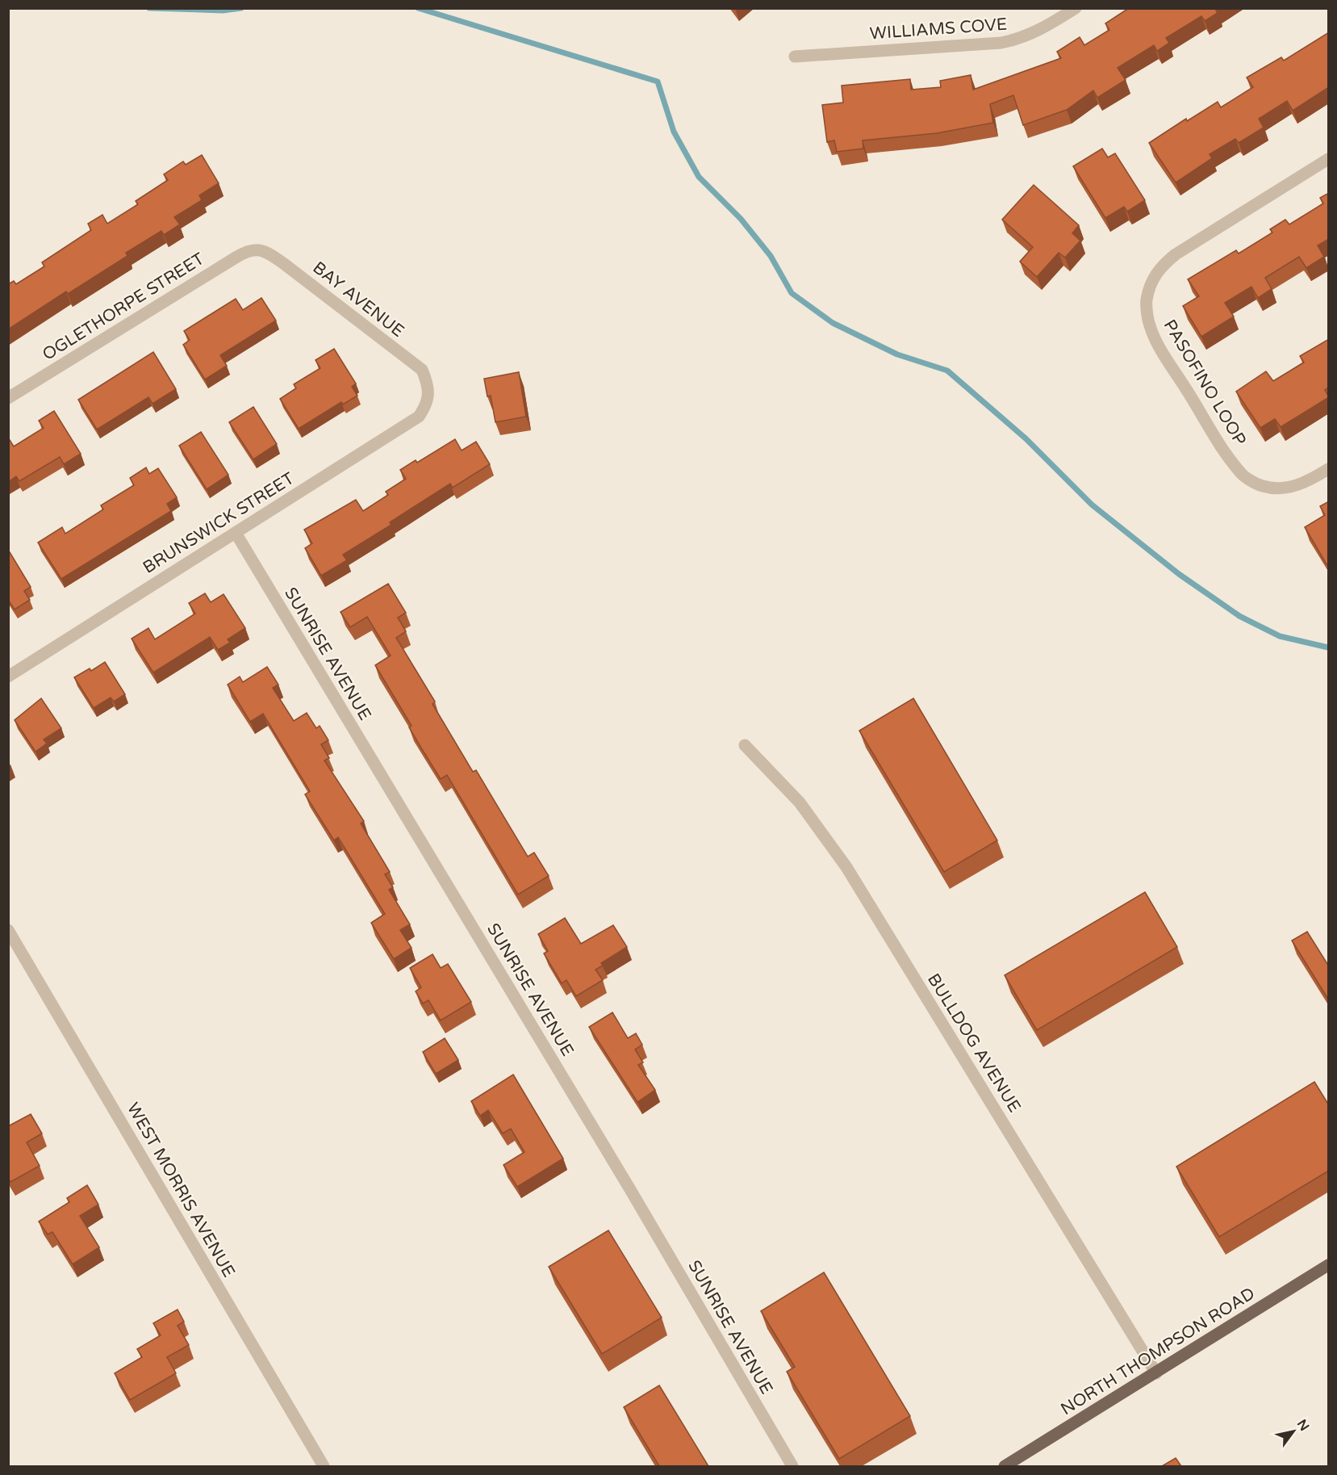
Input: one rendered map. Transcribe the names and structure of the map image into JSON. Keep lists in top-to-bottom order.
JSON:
{
  "streets": {
    "main road": ["NORTH THOMPSON ROAD"],
    "street": [
      "WILLIAMS COVE",
      "BAY AVENUE",
      "OGLETHORPE STREET",
      "PASOFINO LOOP",
      "BRUNSWICK STREET",
      "SUNRISE AVENUE",
      "BULLDOG AVENUE",
      "WEST MORRIS AVENUE"
    ]
  },
  "crossings": [
    ["BAY AVENUE", "OGLETHORPE STREET"],
    ["BAY AVENUE", "BRUNSWICK STREET"],
    ["BRUNSWICK STREET", "SUNRISE AVENUE"],
    ["BULLDOG AVENUE", "NORTH THOMPSON ROAD"]
  ],
  "north": "top right"
}
